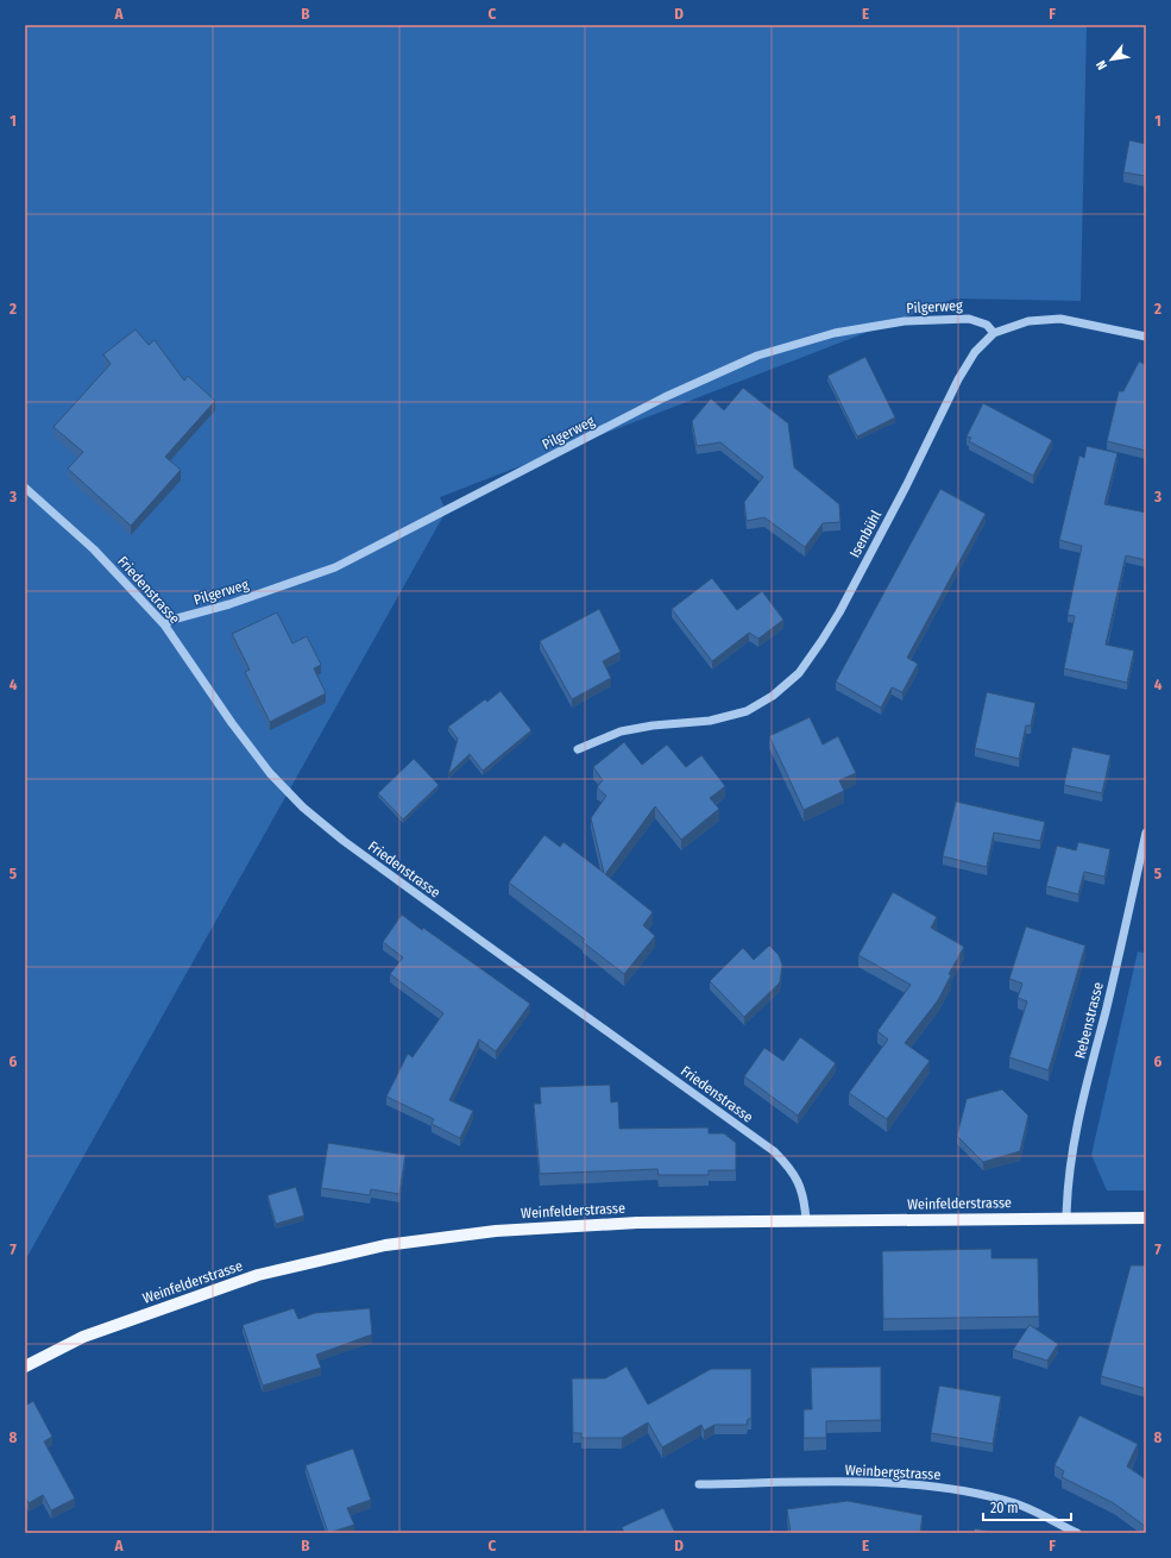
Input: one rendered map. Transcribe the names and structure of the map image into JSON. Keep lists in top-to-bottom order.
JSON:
{
  "streets": {
    "main road": ["Weinfelderstrasse"],
    "street": [
      "Pilgerweg",
      "Isenbühl",
      "Friedenstrasse",
      "Rebenstrasse",
      "Weinbergstrasse"
    ]
  },
  "crossings": [
    ["Pilgerweg", "Isenbühl"],
    ["Pilgerweg", "Friedenstrasse"],
    ["Friedenstrasse", "Weinfelderstrasse"],
    ["Rebenstrasse", "Weinfelderstrasse"]
  ],
  "scale_bar": "20 m",
  "north": "bottom left",
  "grid": {
    "columns": [
      "A",
      "B",
      "C",
      "D",
      "E",
      "F"
    ],
    "rows": [
      "1",
      "2",
      "3",
      "4",
      "5",
      "6",
      "7",
      "8"
    ]
  }
}
